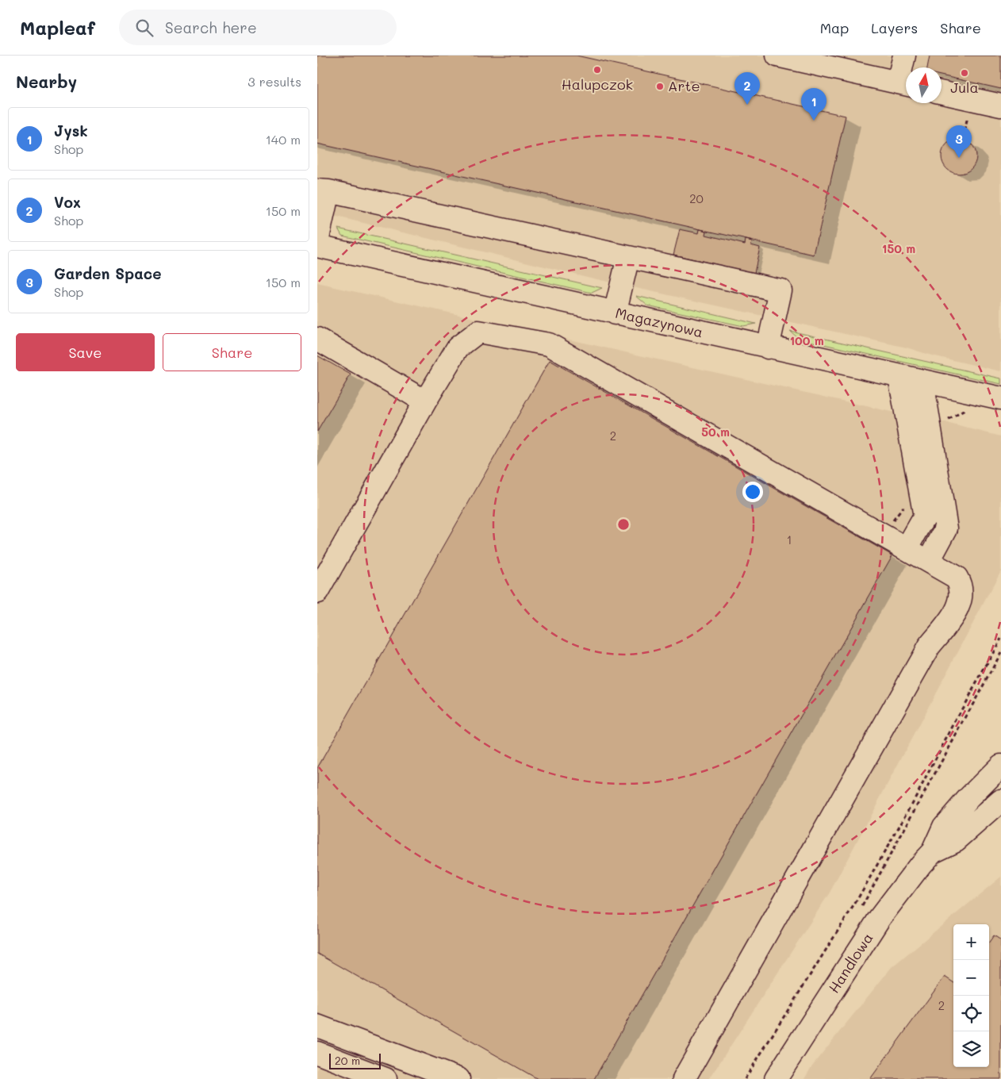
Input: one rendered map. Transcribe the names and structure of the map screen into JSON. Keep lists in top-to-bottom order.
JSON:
{
  "streets": {
    "street": ["Magazynowa", "Handlowa"]
  },
  "places": ["Halupczok", "Jula", "Arte"],
  "house_numbers": [
    "20",
    "2",
    "1",
    "2"
  ],
  "scale_bar": "20 m",
  "north": "top",
  "page": {
    "header": "Mapleaf",
    "search": "Search here",
    "nav": ["Map", "Layers", "Share"],
    "heading": ["Nearby", "3 results"],
    "pins": ["2", "1", "3"],
    "list": [
      {
        "mark": "1",
        "name": "Jysk",
        "note": "Shop",
        "value": "140 m"
      },
      {
        "mark": "2",
        "name": "Vox",
        "note": "Shop",
        "value": "150 m"
      },
      {
        "mark": "3",
        "name": "Garden Space",
        "note": "Shop",
        "value": "150 m"
      }
    ],
    "buttons": ["Save", "Share"],
    "map_buttons": ["+", "−"],
    "scale": "20 m"
  },
  "rings": ["150 m", "100 m", "50 m"]
}
